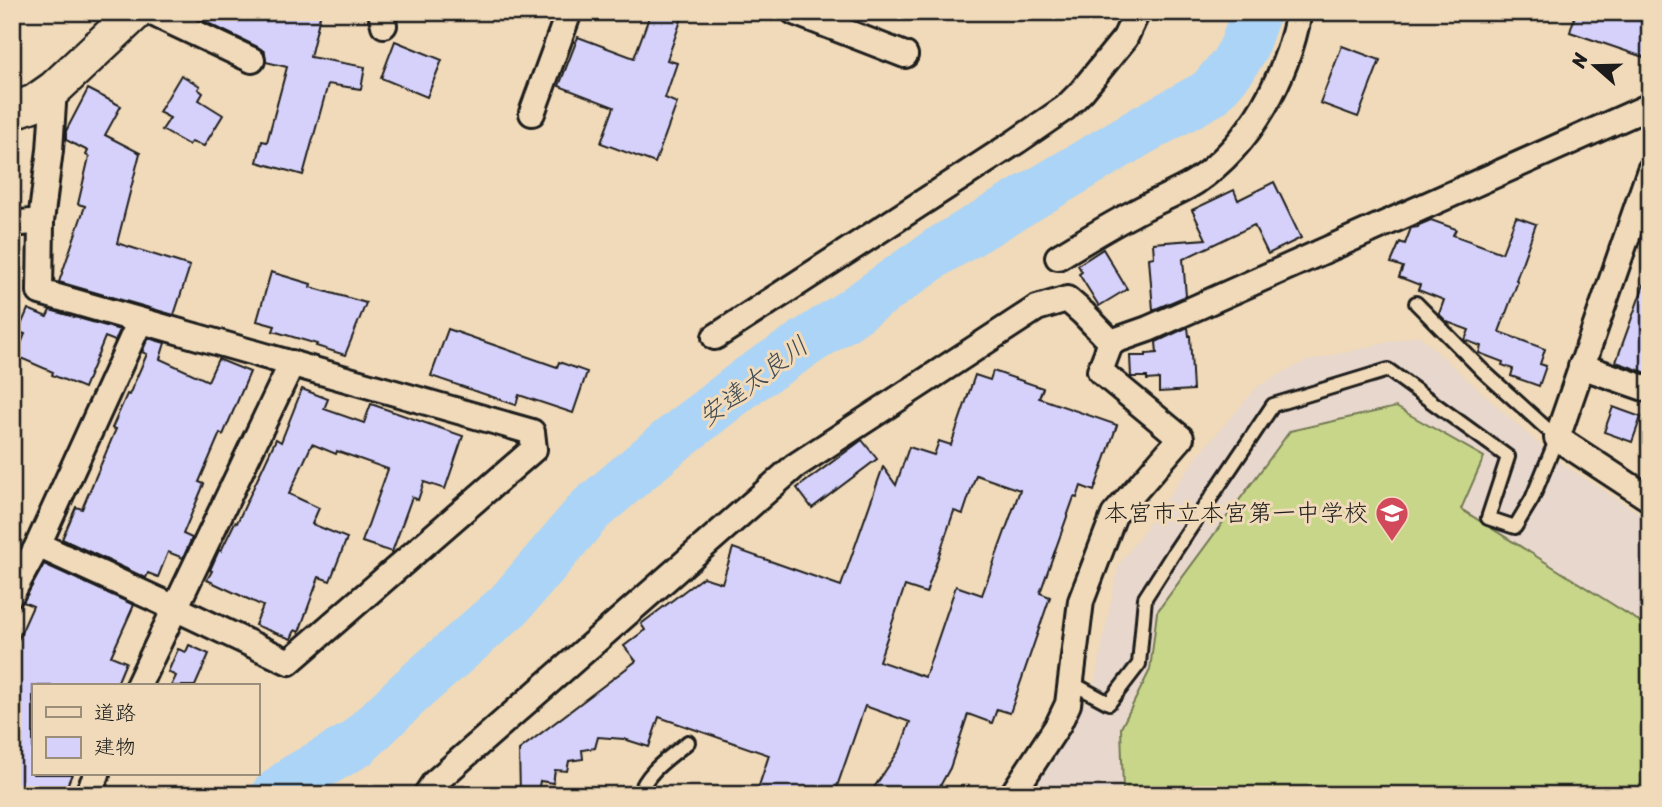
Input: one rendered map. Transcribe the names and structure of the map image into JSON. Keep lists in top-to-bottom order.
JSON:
{
  "water": ["安達太良川"],
  "places": {
    "school or university": ["本宮市立本宮第一中学校"]
  },
  "legend": ["道路", "建物"],
  "north": "left"
}
